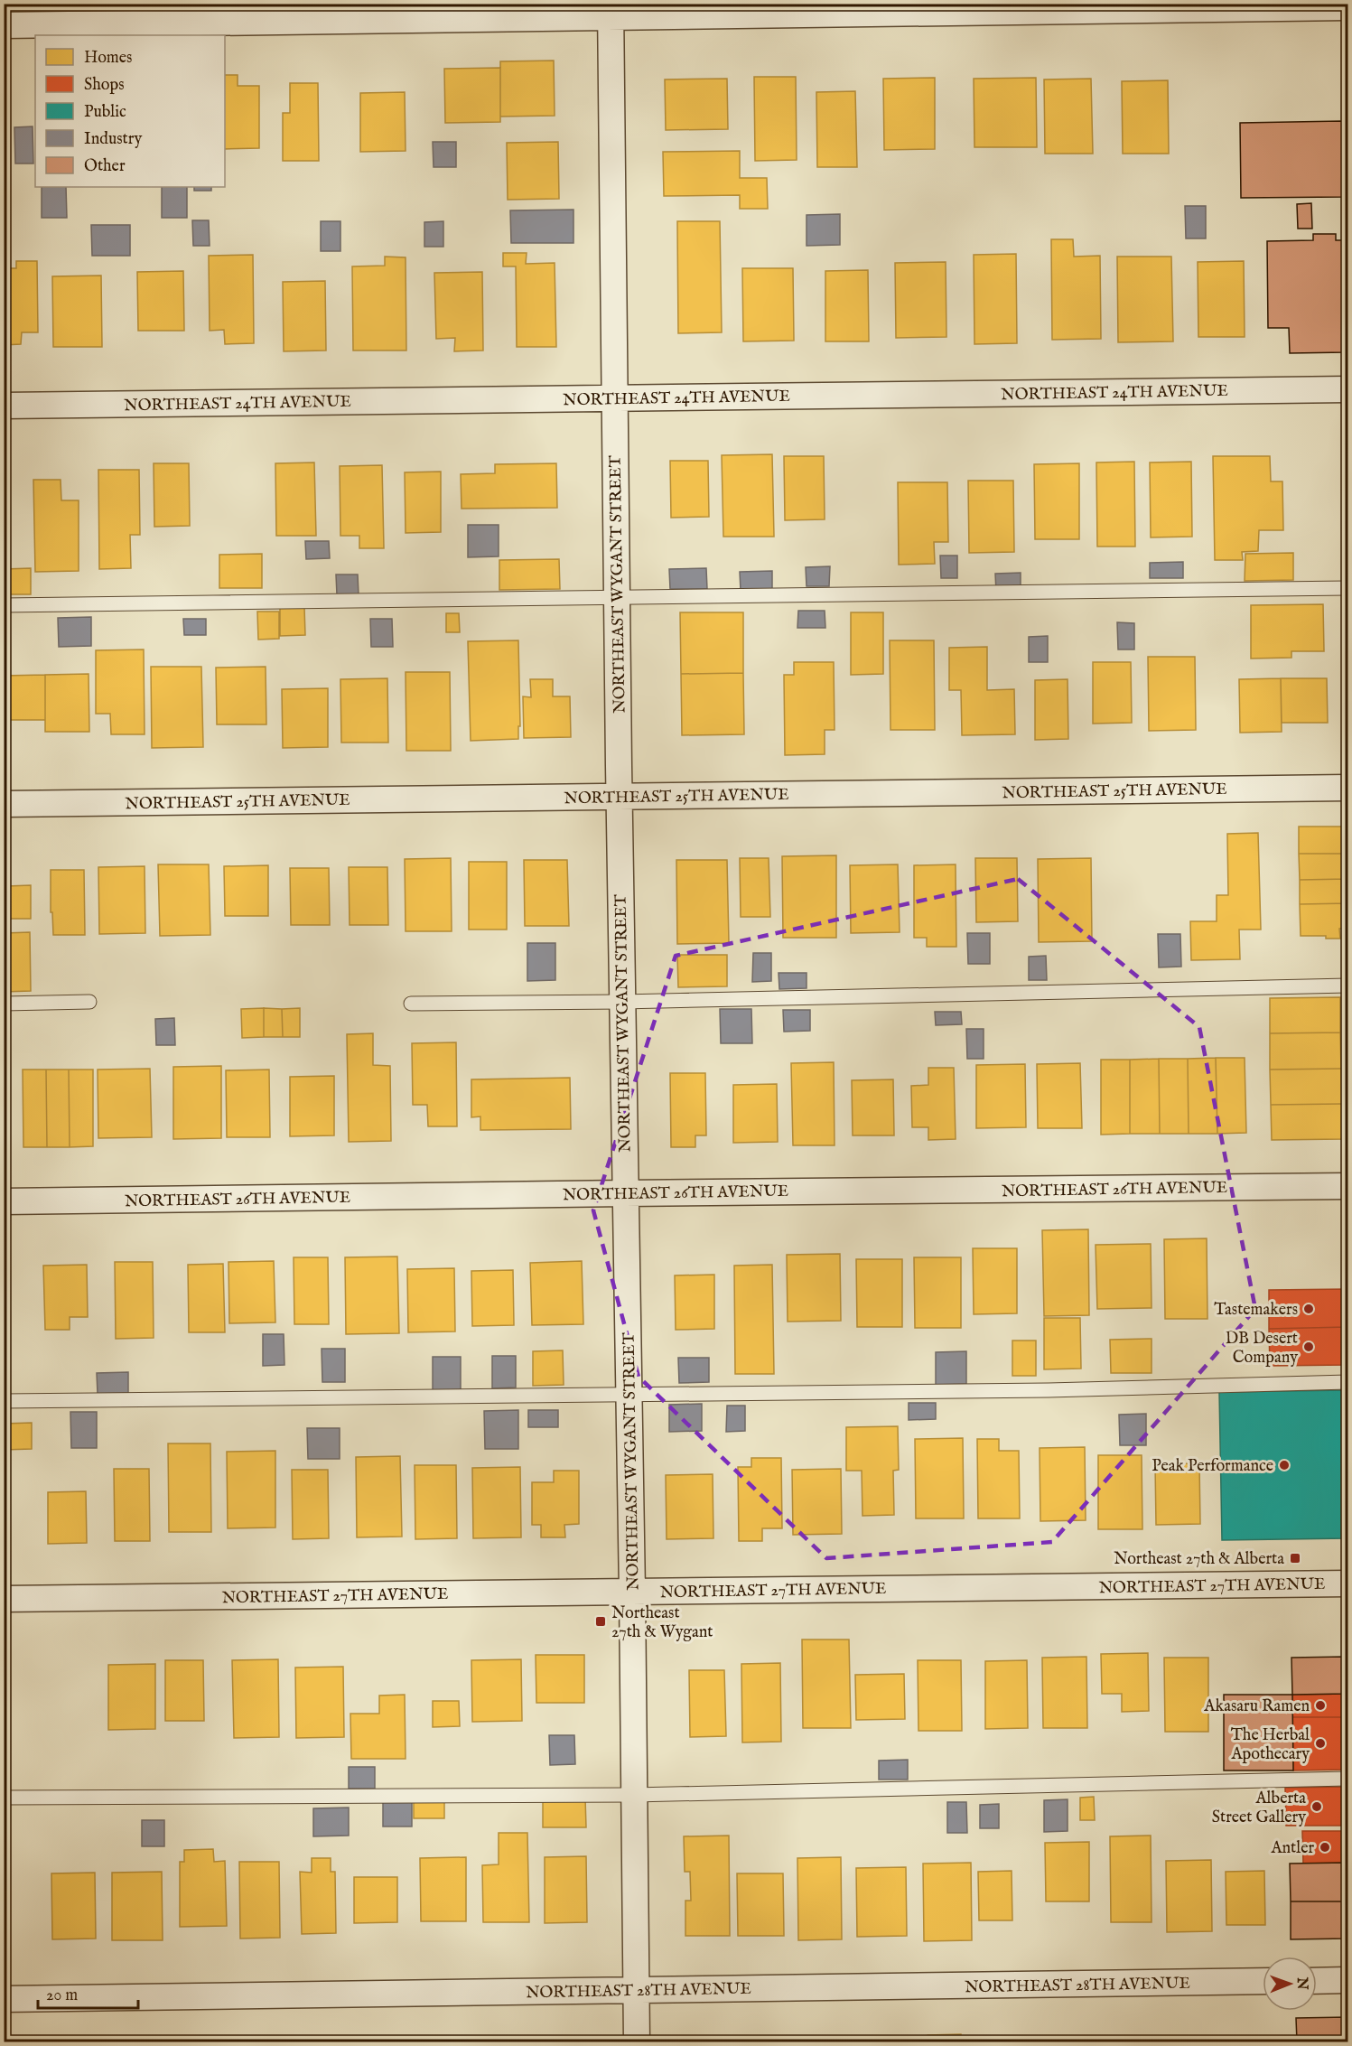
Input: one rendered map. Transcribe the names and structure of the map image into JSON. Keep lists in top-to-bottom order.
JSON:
{
  "streets": {
    "street": [
      "NORTHEAST 24TH AVENUE",
      "NORTHEAST WYGANT STREET",
      "NORTHEAST 25TH AVENUE",
      "NORTHEAST 26TH AVENUE",
      "NORTHEAST 27TH AVENUE",
      "NORTHEAST 28TH AVENUE"
    ]
  },
  "crossings": [
    ["NORTHEAST 24TH AVENUE", "NORTHEAST WYGANT STREET"],
    ["NORTHEAST WYGANT STREET", "NORTHEAST 25TH AVENUE"],
    ["NORTHEAST WYGANT STREET", "NORTHEAST 26TH AVENUE"],
    ["NORTHEAST WYGANT STREET", "NORTHEAST 27TH AVENUE"],
    ["NORTHEAST WYGANT STREET", "NORTHEAST 28TH AVENUE"]
  ],
  "places": {
    "other": [
      "Tastemakers",
      "DB Desert Company",
      "Peak Performance",
      "Akasaru Ramen",
      "The Herbal Apothecary",
      "Alberta Street Gallery",
      "Antler"
    ],
    "transit": ["Northeast 27th & Alberta", "Northeast 27th & Wygant"]
  },
  "legend": [
    "Homes",
    "Shops",
    "Public",
    "Industry",
    "Other"
  ],
  "scale_bar": "20 m",
  "north": "right"
}
